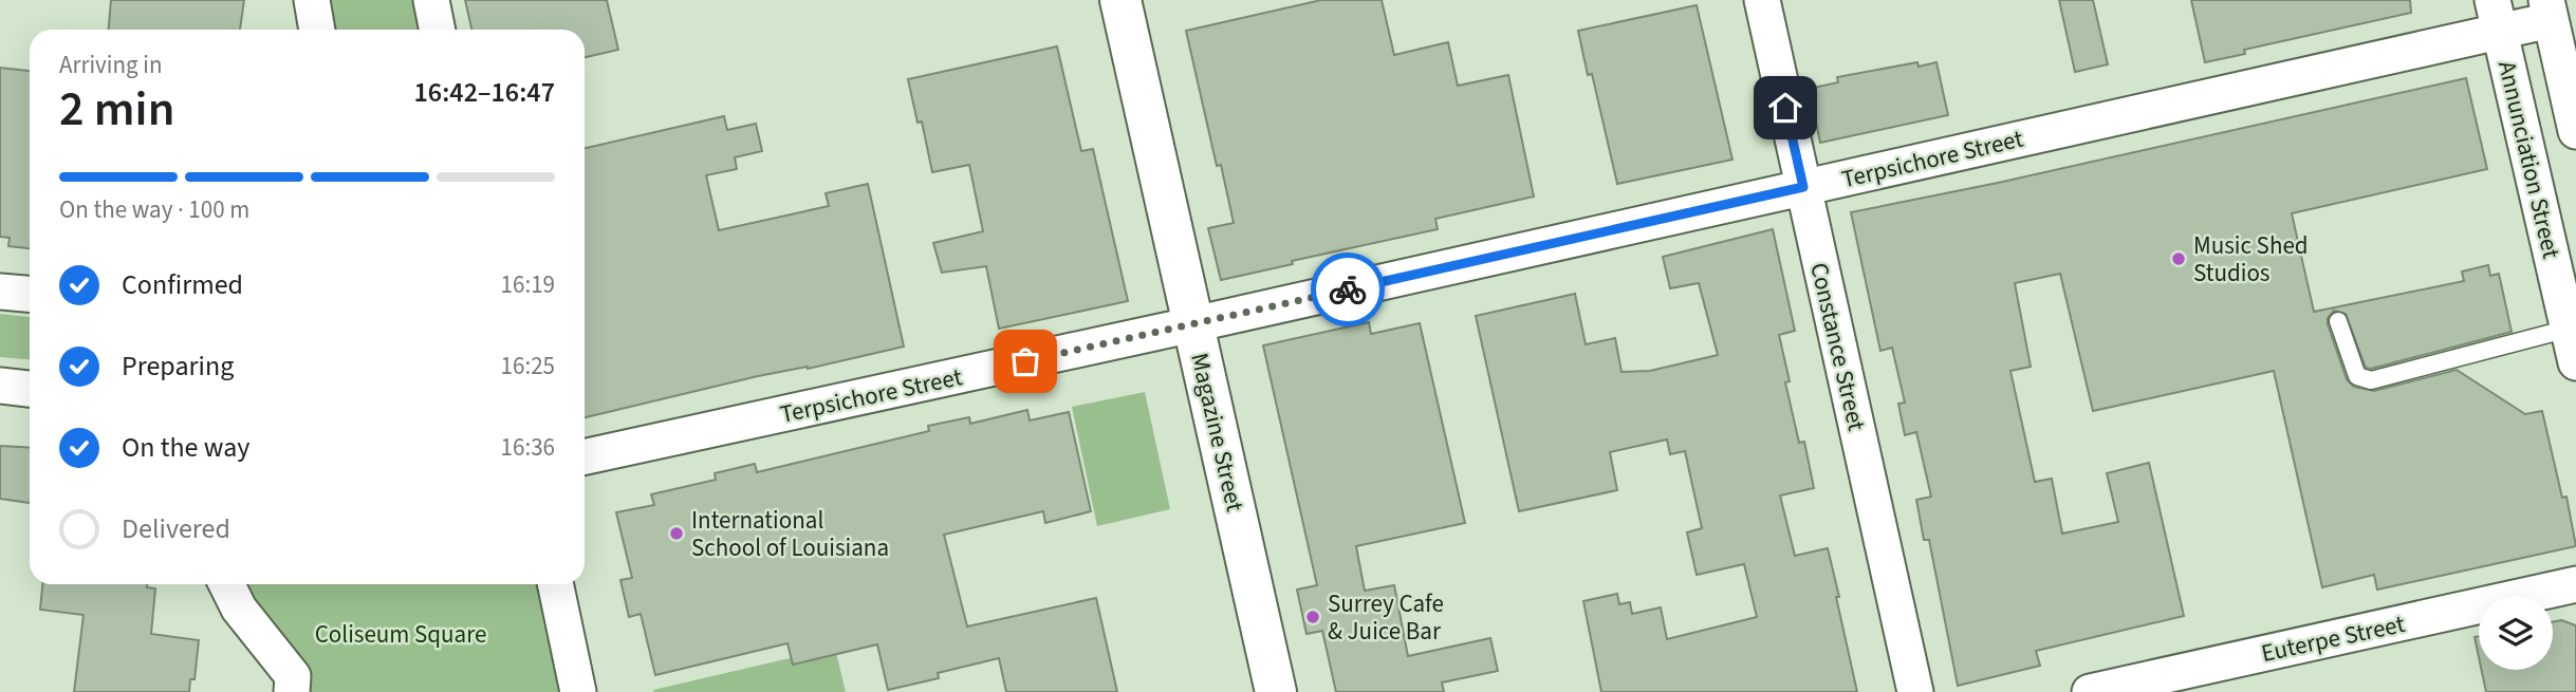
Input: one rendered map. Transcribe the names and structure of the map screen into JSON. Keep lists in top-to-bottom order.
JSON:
{
  "streets": {
    "street": [
      "Terpsichore Street",
      "Annunciation Street",
      "Constance Street",
      "Magazine Street",
      "Euterpe Street"
    ]
  },
  "crossings": [
    ["Terpsichore Street", "Annunciation Street"],
    ["Terpsichore Street", "Constance Street"],
    ["Terpsichore Street", "Magazine Street"]
  ],
  "parks": ["Coliseum Square"],
  "places": ["Music Shed Studios", "International School of Louisiana", "Surrey Cafe & Juice Bar"],
  "page": {
    "heading": ["2 min", "Arriving in", "16:42–16:47"],
    "bar": "On the way · 100 m",
    "list": [
      ["Confirmed", "16:19"],
      ["Preparing", "16:25"],
      ["On the way", "16:36"],
      "Delivered"
    ]
  }
}
